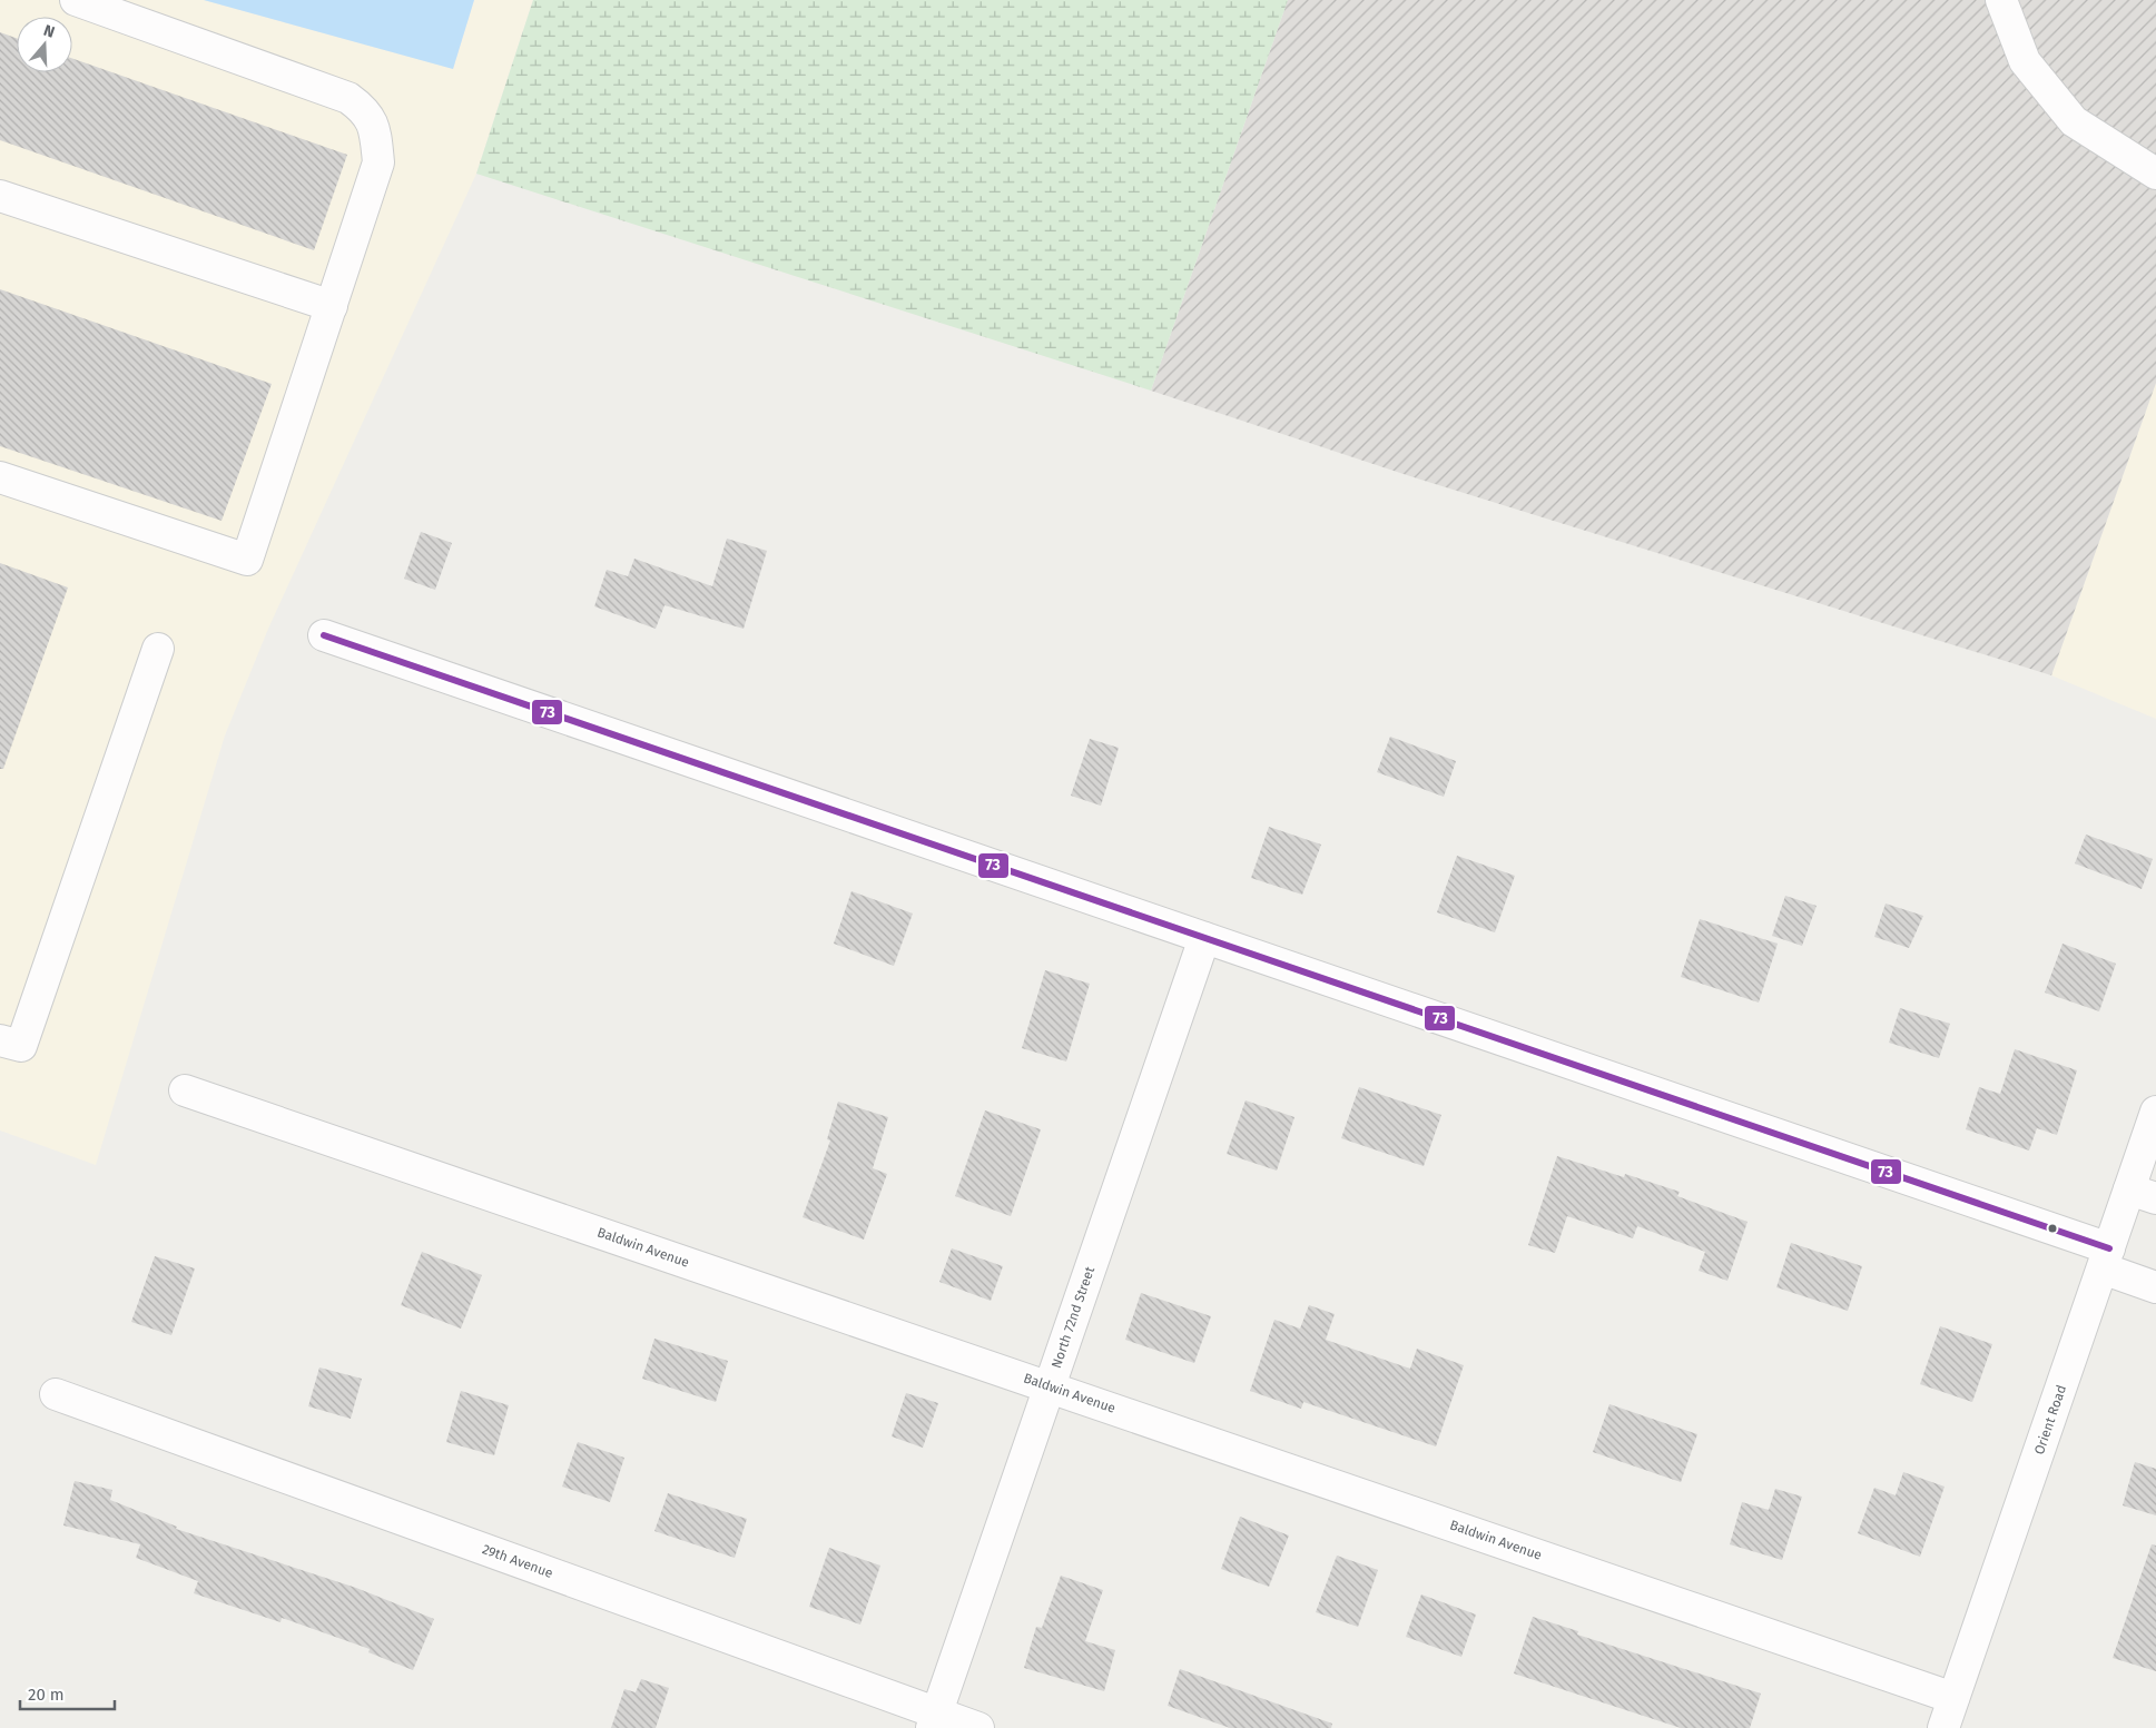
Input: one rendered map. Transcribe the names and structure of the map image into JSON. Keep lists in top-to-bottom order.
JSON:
{
  "streets": {
    "street": [
      "Baldwin Avenue",
      "North 72nd Street",
      "Orient Road",
      "29th Avenue"
    ]
  },
  "crossings": [
    ["Baldwin Avenue", "North 72nd Street"],
    ["Baldwin Avenue", "Orient Road"],
    ["North 72nd Street", "29th Avenue"]
  ],
  "lines": ["transit line 73"],
  "scale_bar": "20 m",
  "north": "top"
}
